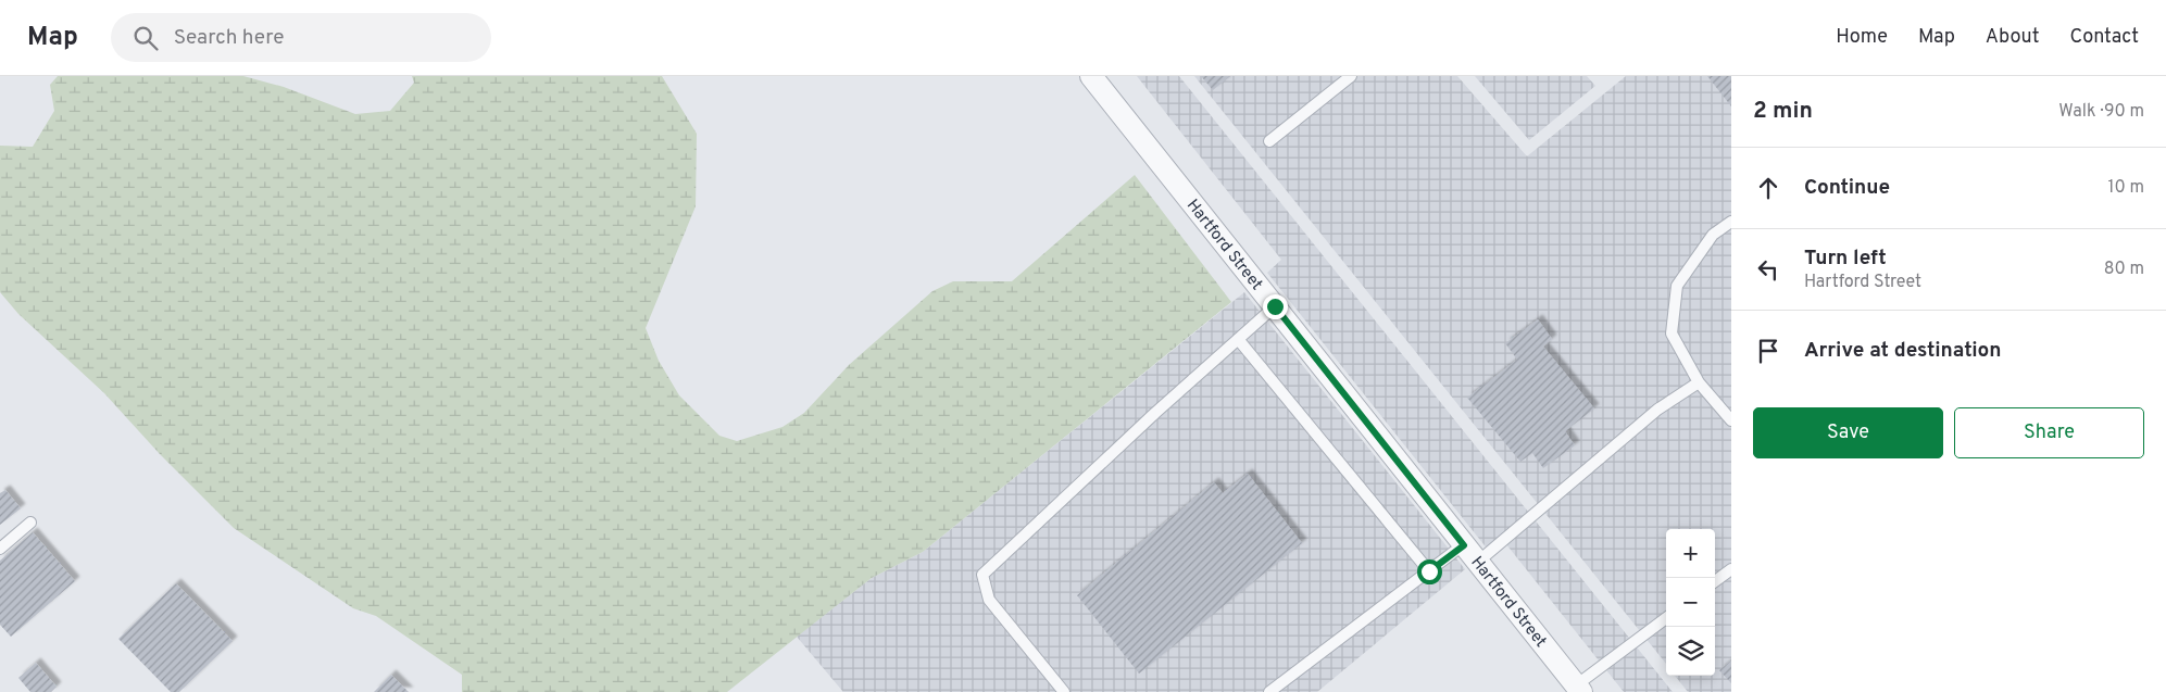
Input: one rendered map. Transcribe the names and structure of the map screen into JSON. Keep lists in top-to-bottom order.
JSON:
{
  "streets": {
    "street": ["Hartford Street"]
  },
  "page": {
    "header": "Map",
    "search": "Search here",
    "nav": [
      "Home",
      "Map",
      "About",
      "Contact"
    ],
    "heading": ["2 min", "Walk · 90 m"],
    "list": [
      ["Continue", "10 m"],
      ["Turn left", "Hartford Street", "80 m"],
      "Arrive at destination"
    ],
    "buttons": ["Save", "Share"],
    "map_buttons": ["+", "−"]
  }
}
